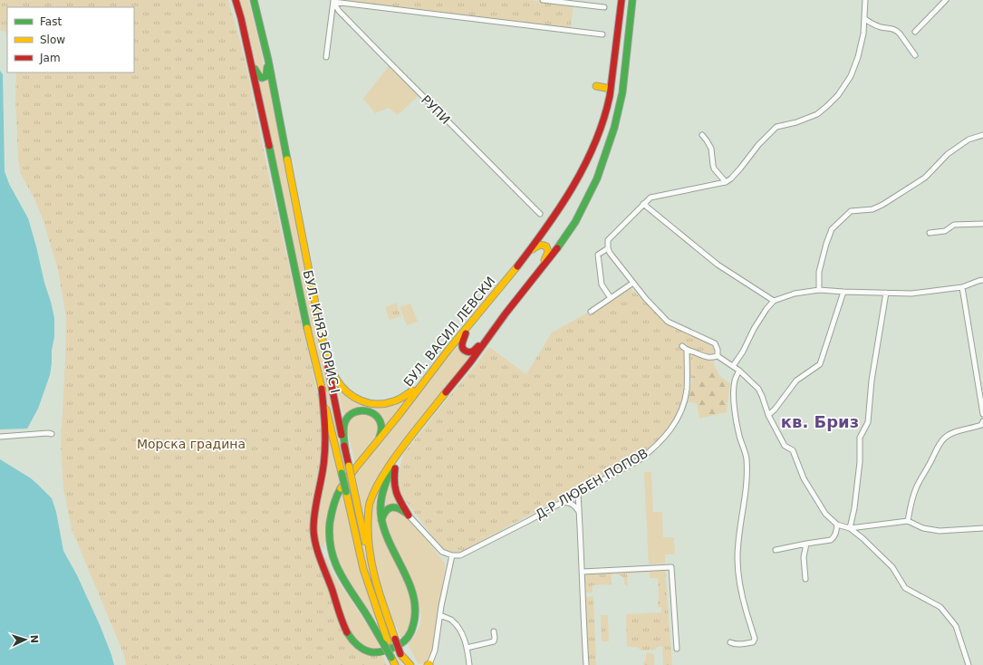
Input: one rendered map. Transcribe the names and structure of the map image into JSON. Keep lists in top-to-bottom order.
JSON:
{
  "streets": {
    "main road": ["БУЛ. КНЯЗ БОРИС I", "БУЛ. ВАСИЛ ЛЕВСКИ"],
    "street": ["РУПИ", "Д-Р ЛЮБЕН ПОПОВ"]
  },
  "crossings": [
    ["БУЛ. КНЯЗ БОРИС I", "БУЛ. ВАСИЛ ЛЕВСКИ"]
  ],
  "districts": ["кв. Бриз"],
  "parks": ["Морска градина"],
  "legend": ["Fast", "Slow", "Jam"],
  "north": "right"
}
